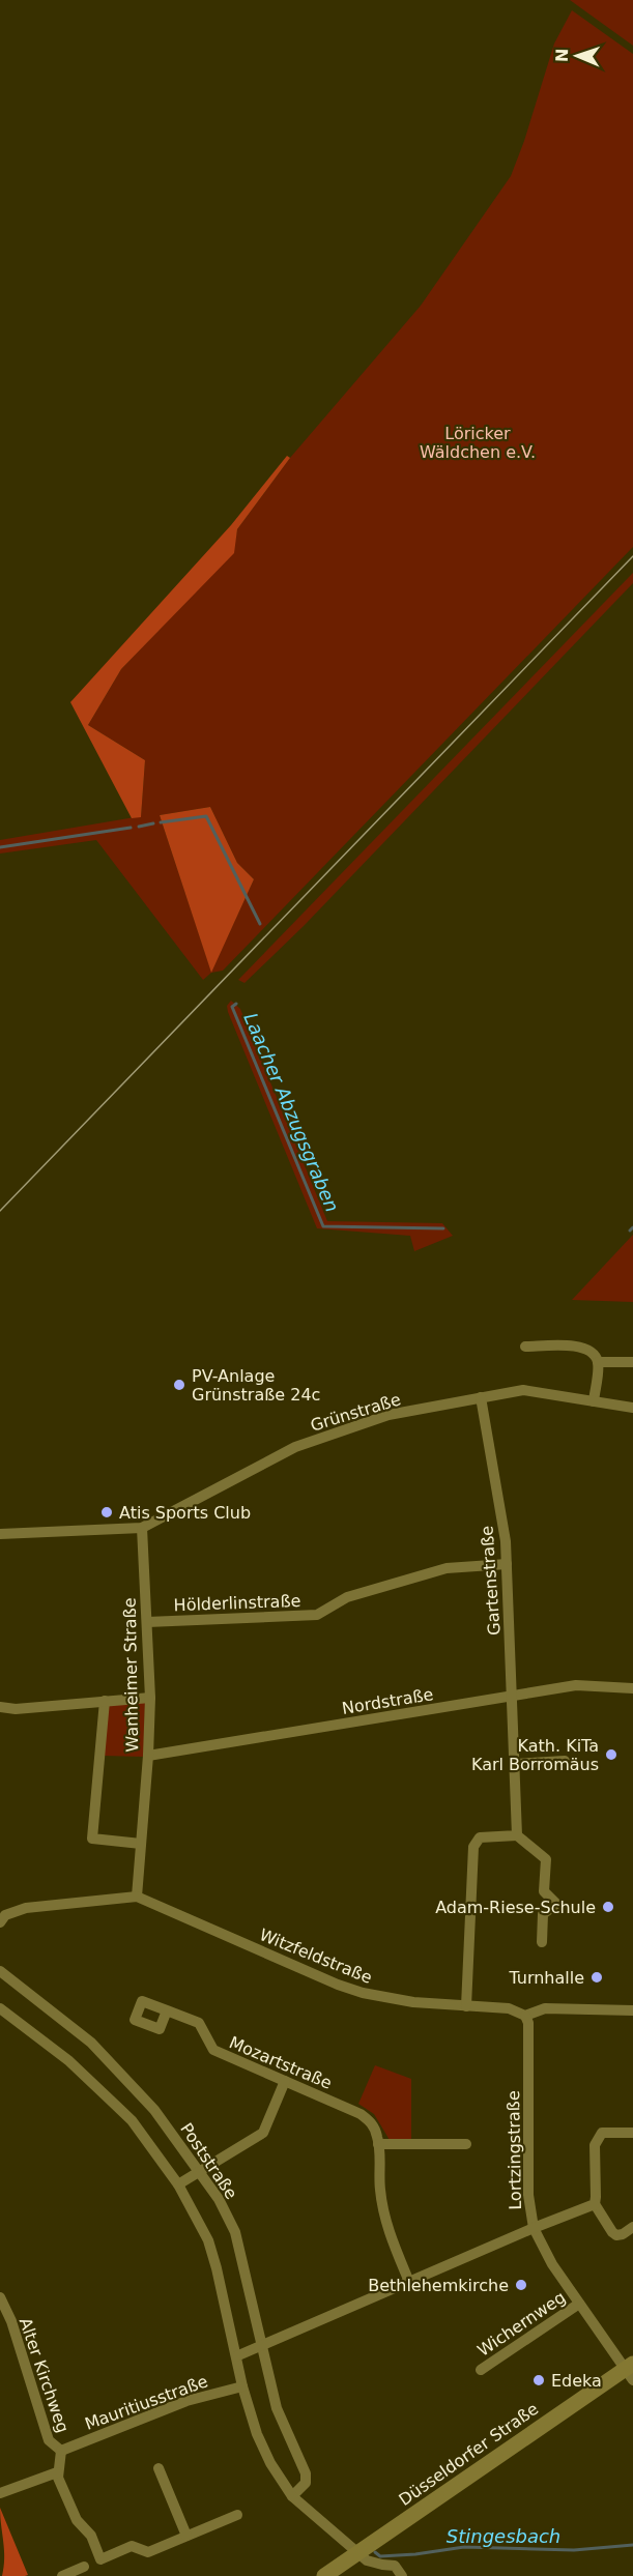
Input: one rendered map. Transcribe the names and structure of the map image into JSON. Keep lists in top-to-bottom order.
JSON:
{
  "streets": {
    "main road": ["Düsseldorfer Straße"],
    "street": [
      "Grünstraße",
      "Gartenstraße",
      "Hölderlinstraße",
      "Wanheimer Straße",
      "Nordstraße",
      "Witzfeldstraße",
      "Mozartstraße",
      "Lortzingstraße",
      "Poststraße",
      "Wichernweg",
      "Alter Kirchweg",
      "Mauritiusstraße"
    ]
  },
  "crossings": [
    ["Grünstraße", "Gartenstraße"],
    ["Grünstraße", "Wanheimer Straße"],
    ["Gartenstraße", "Hölderlinstraße"],
    ["Gartenstraße", "Nordstraße"],
    ["Hölderlinstraße", "Wanheimer Straße"],
    ["Wanheimer Straße", "Nordstraße"],
    ["Wanheimer Straße", "Witzfeldstraße"],
    ["Witzfeldstraße", "Lortzingstraße"],
    ["Lortzingstraße", "Wichernweg"],
    ["Lortzingstraße", "Düsseldorfer Straße"],
    ["Alter Kirchweg", "Mauritiusstraße"]
  ],
  "water": ["Laacher Abzugsgraben", "Stingesbach"],
  "parks": ["Löricker Wäldchen e.V."],
  "places": [
    "PV-Anlage Grünstraße 24c",
    "Atis Sports Club",
    "Kath. KiTa Karl Borromäus",
    "Adam-Riese-Schule",
    "Turnhalle",
    "Bethlehemkirche",
    "Edeka"
  ],
  "north": "left"
}
